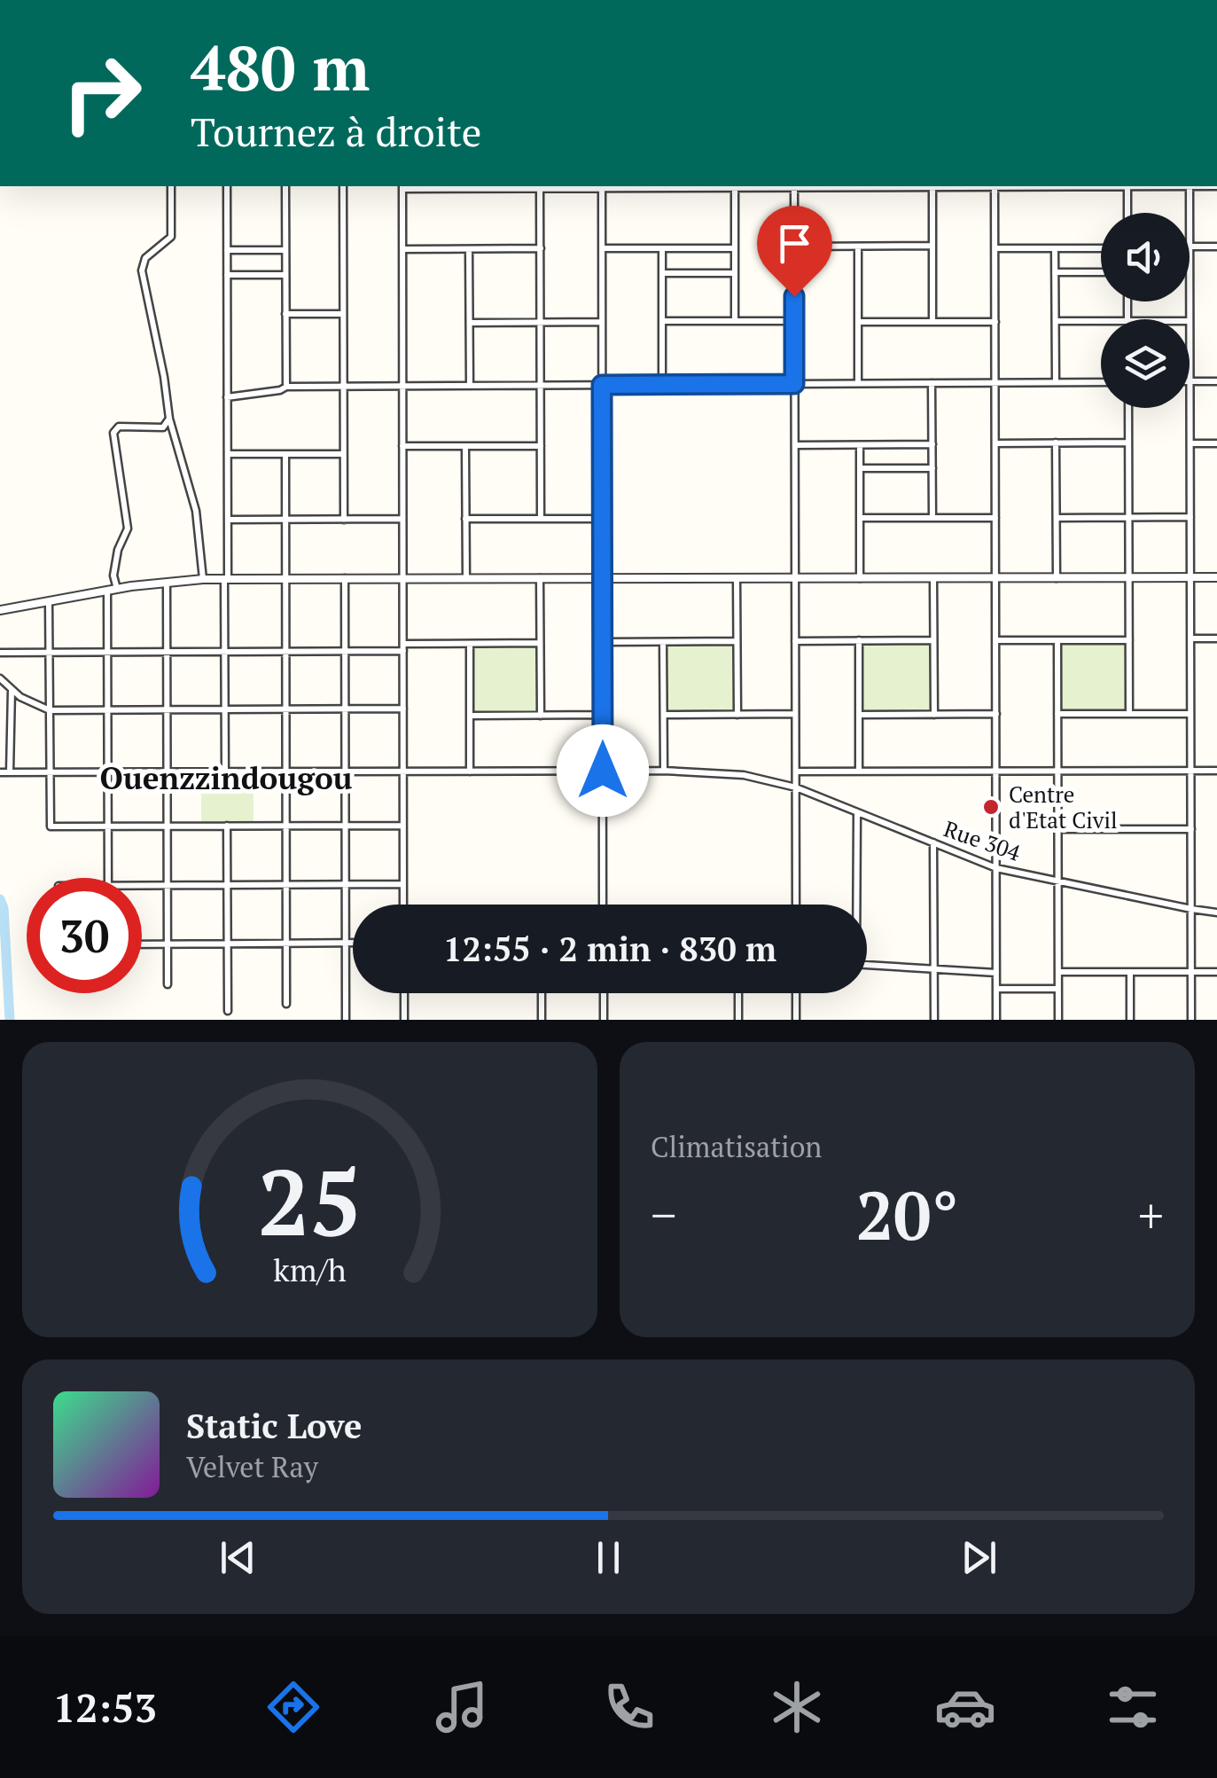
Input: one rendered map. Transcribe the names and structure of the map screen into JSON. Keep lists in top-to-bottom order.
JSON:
{
  "streets": {
    "street": ["Rue 304"]
  },
  "districts": ["Ouenzzindougou"],
  "places": ["Centre d'Etat Civil"],
  "page": {
    "turn": ["480 m", "Tournez à droite"],
    "limit": "30",
    "trip": "12:55 · 2 min · 830 m",
    "tile": "Climatisation",
    "heat": ["−", "20°", "+"],
    "song": ["Static Love", "Velvet Ray"],
    "tabs": "12:53",
    "gauge": ["25", "km/h"]
  }
}
